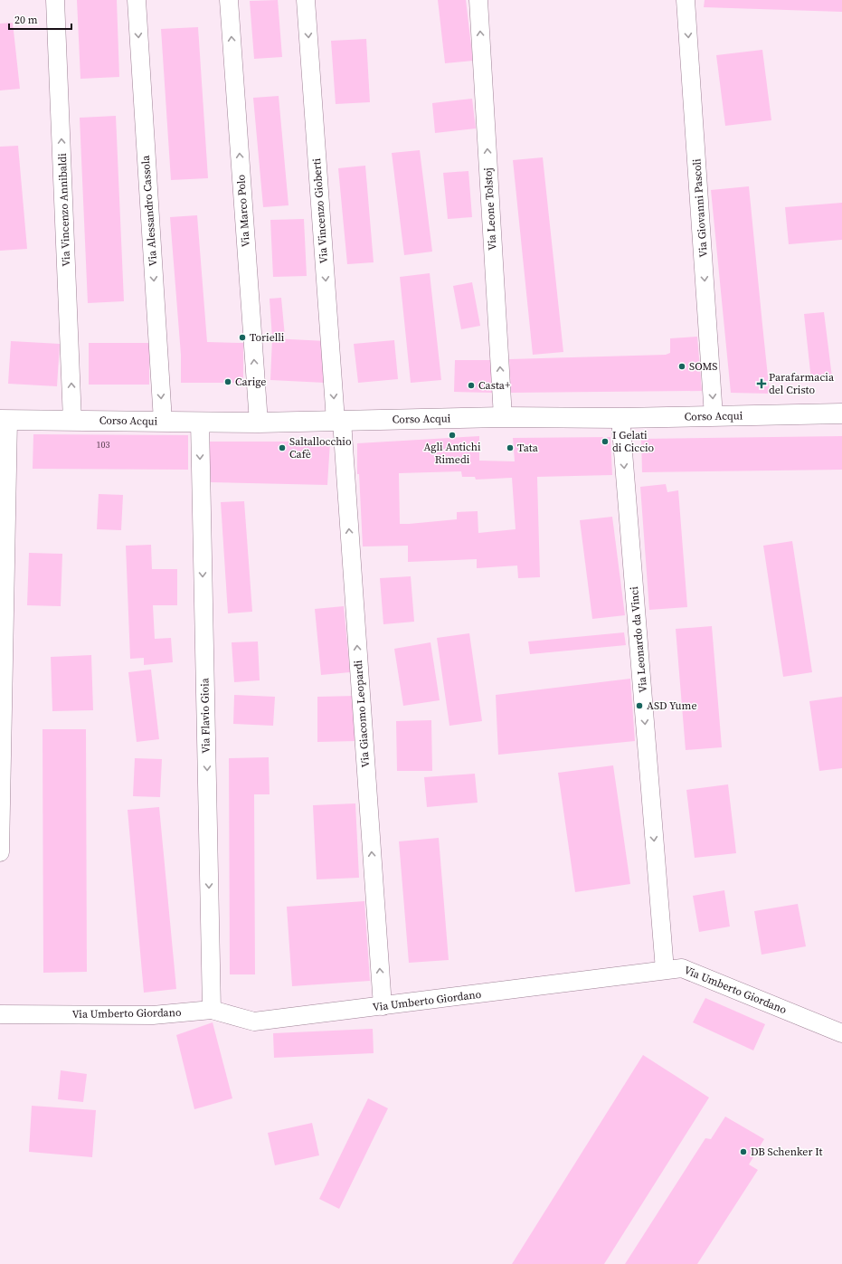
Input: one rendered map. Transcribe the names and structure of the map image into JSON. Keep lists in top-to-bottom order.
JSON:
{
  "streets": {
    "street": [
      "Via Giovanni Pascoli",
      "Via Leone Tolstoj",
      "Via Vincenzo Annibaldi",
      "Via Alessandro Cassola",
      "Via Marco Polo",
      "Via Vincenzo Gioberti",
      "Corso Acqui",
      "Via Leonardo da Vinci",
      "Via Giacomo Leopardi",
      "Via Flavio Gioia",
      "Via Umberto Giordano"
    ]
  },
  "crossings": [
    ["Via Giovanni Pascoli", "Corso Acqui"],
    ["Via Leone Tolstoj", "Corso Acqui"],
    ["Via Vincenzo Annibaldi", "Corso Acqui"],
    ["Via Alessandro Cassola", "Corso Acqui"],
    ["Via Marco Polo", "Corso Acqui"],
    ["Via Vincenzo Gioberti", "Corso Acqui"],
    ["Via Vincenzo Gioberti", "Via Giacomo Leopardi"],
    ["Corso Acqui", "Via Leonardo da Vinci"],
    ["Corso Acqui", "Via Giacomo Leopardi"],
    ["Corso Acqui", "Via Flavio Gioia"],
    ["Via Leonardo da Vinci", "Via Umberto Giordano"],
    ["Via Giacomo Leopardi", "Via Umberto Giordano"],
    ["Via Flavio Gioia", "Via Umberto Giordano"]
  ],
  "one_way": [
    "Via Giovanni Pascoli",
    "Via Leone Tolstoj",
    "Via Vincenzo Annibaldi",
    "Via Alessandro Cassola",
    "Via Marco Polo",
    "Via Vincenzo Gioberti",
    "Via Leonardo da Vinci",
    "Via Giacomo Leopardi",
    "Via Flavio Gioia"
  ],
  "places": {
    "other": [
      "Torielli",
      "SOMS",
      "Carige",
      "Casta+",
      "Agli Antichi Rimedi",
      "I Gelati di Ciccio",
      "Saltallocchio Cafè",
      "Tata",
      "ASD Yume",
      "DB Schenker It"
    ],
    "health": ["Parafarmacia del Cristo"]
  },
  "house_numbers": ["103"],
  "scale_bar": "20 m"
}
